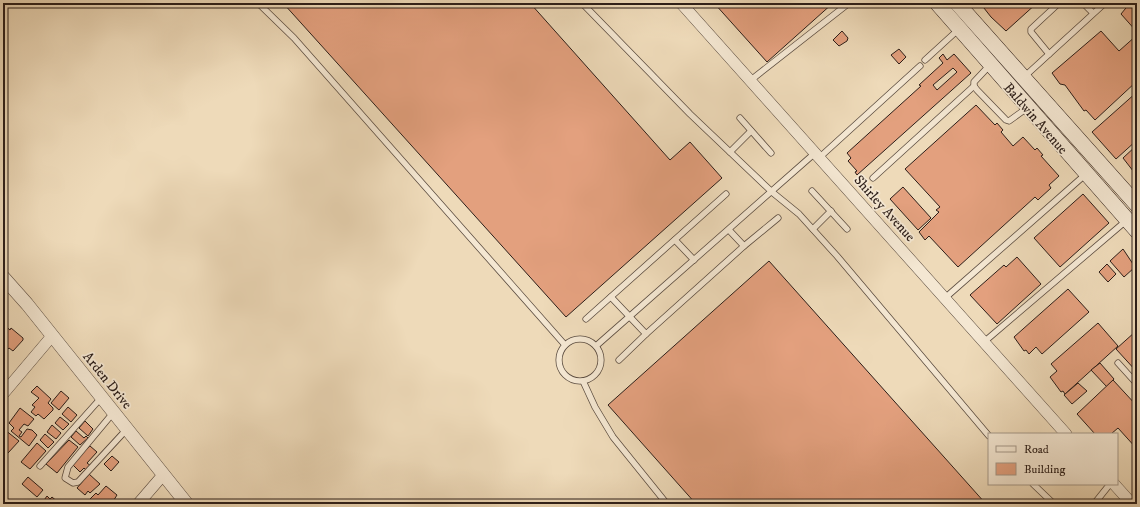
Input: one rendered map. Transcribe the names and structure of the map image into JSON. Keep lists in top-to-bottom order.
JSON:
{
  "streets": {
    "main road": ["Baldwin Avenue"],
    "street": ["Shirley Avenue", "Arden Drive"]
  },
  "legend": ["Road", "Building"]
}
